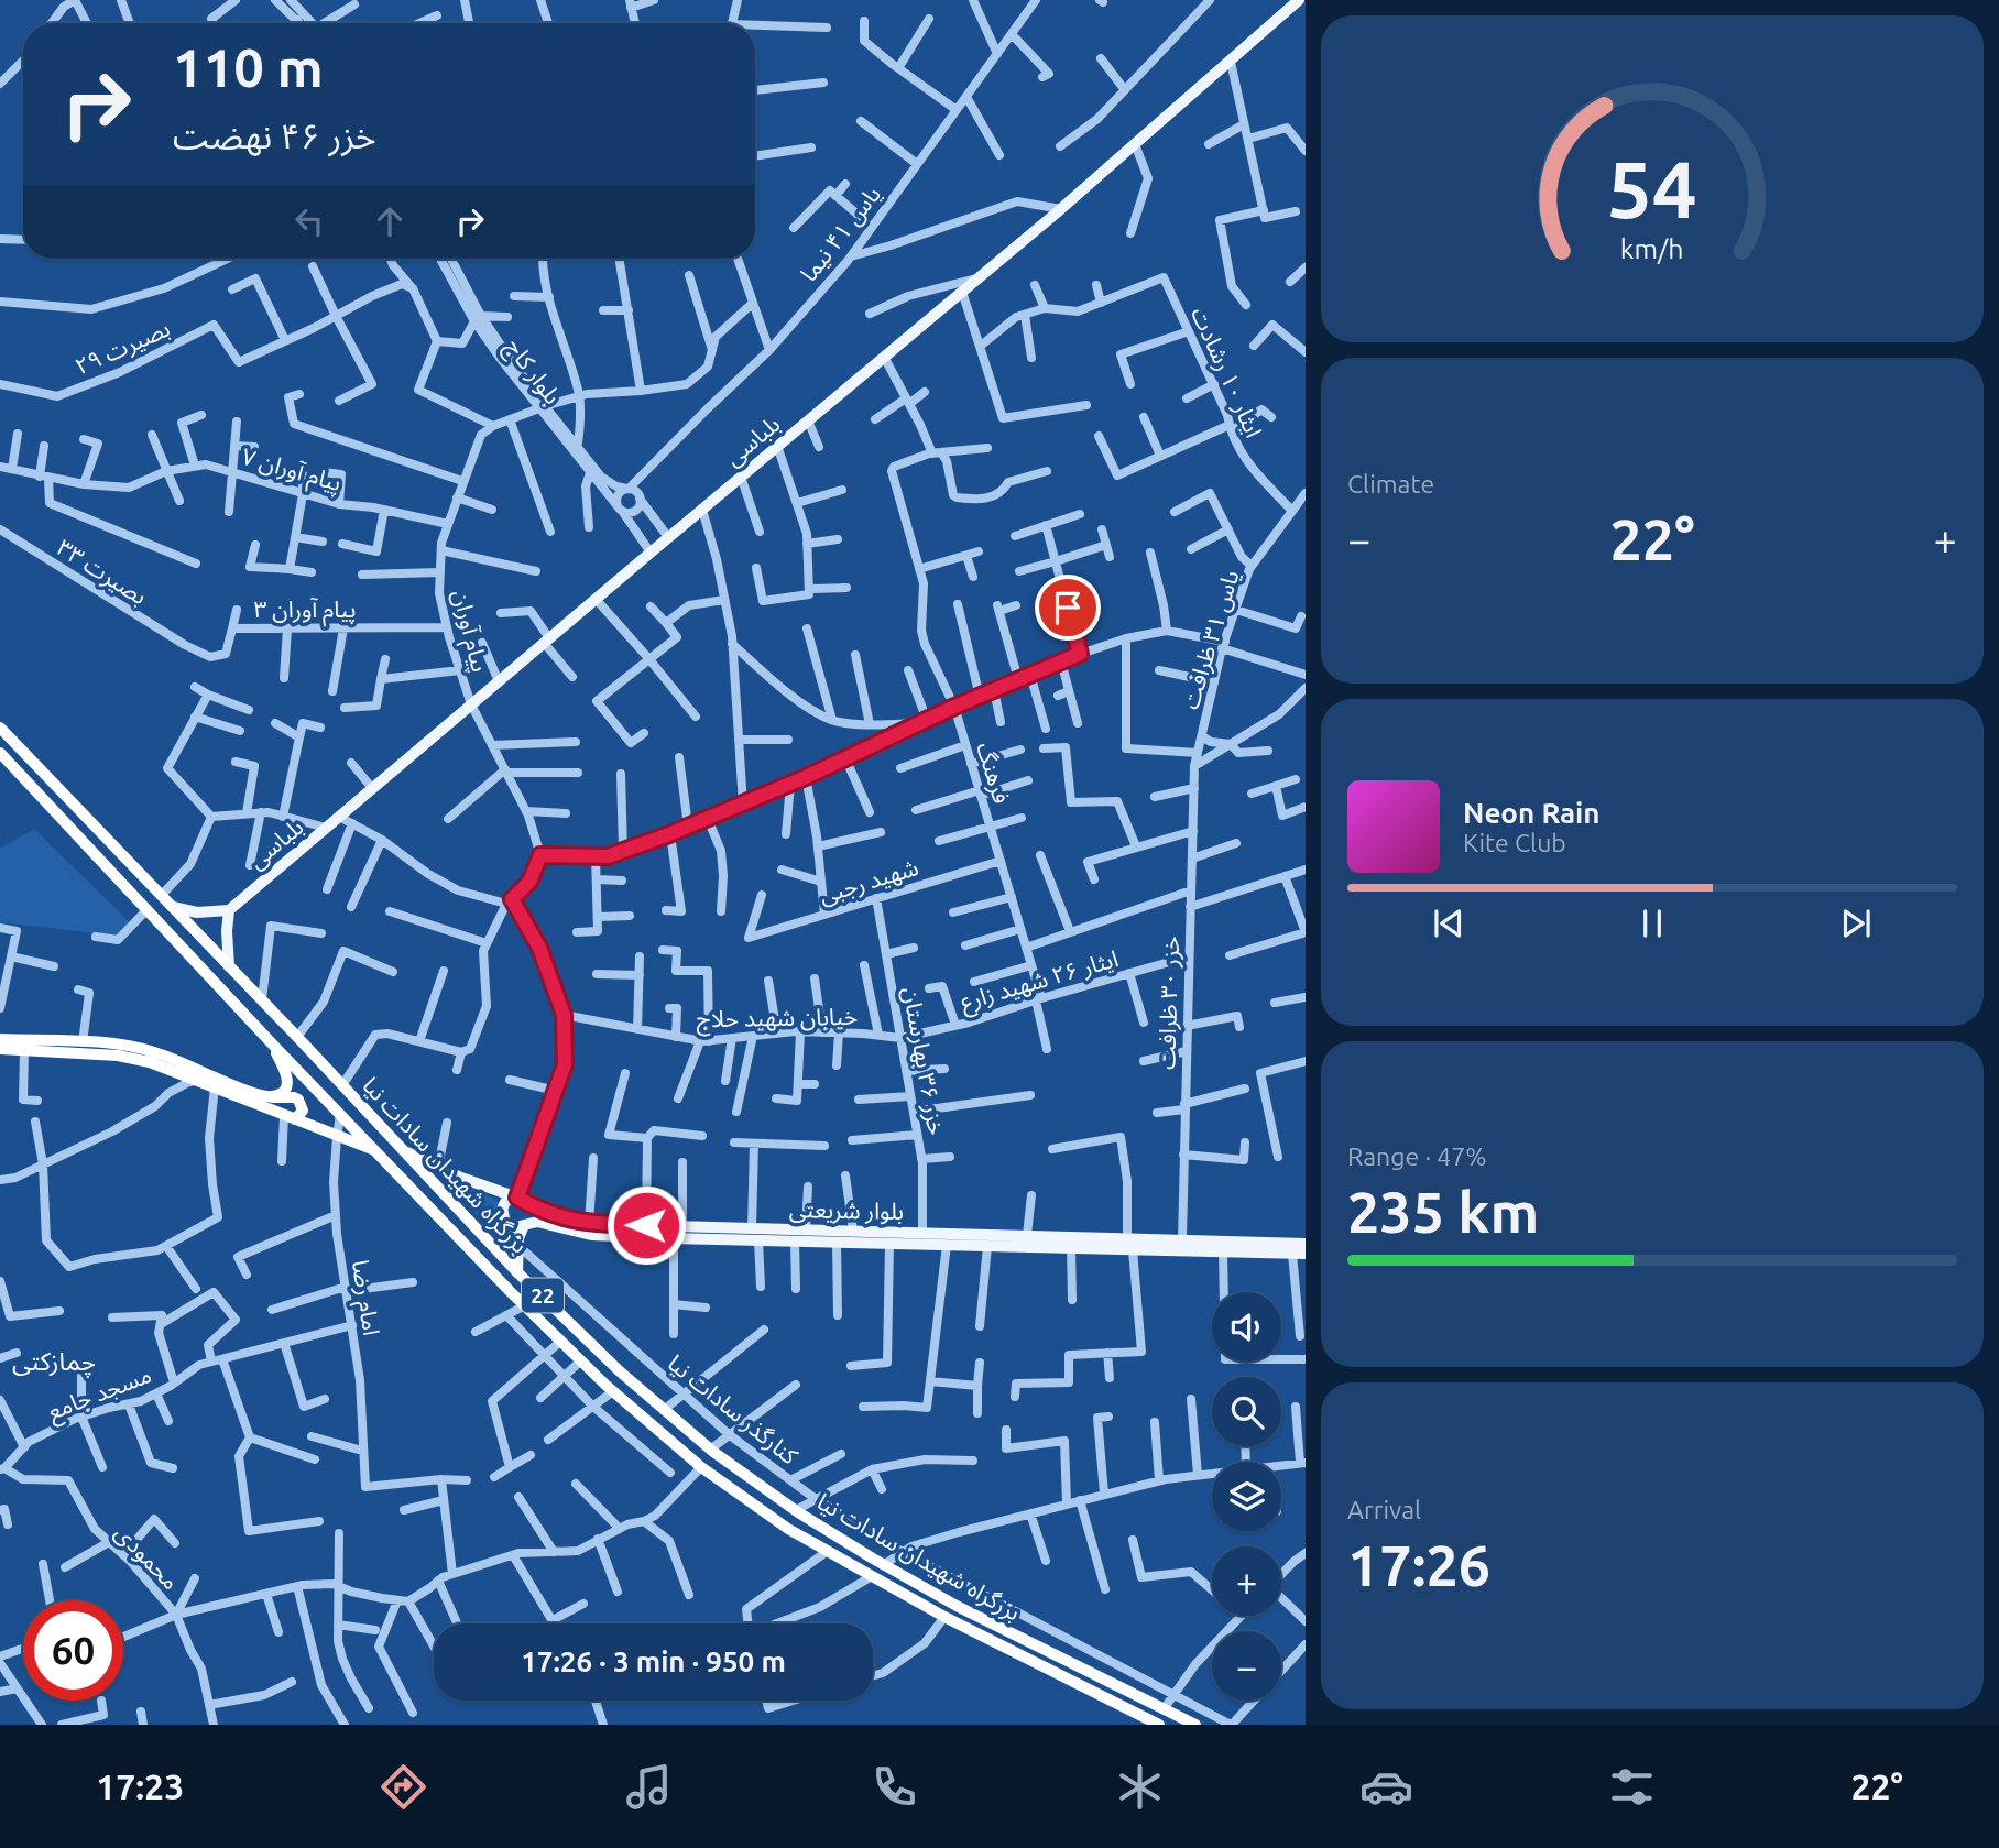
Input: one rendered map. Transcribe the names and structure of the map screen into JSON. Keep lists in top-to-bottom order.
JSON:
{
  "streets": {
    "highway": ["بزرگراه شهیدان سادات نیا", "22"],
    "main road": ["بلباسی", "بلوار شریعتی"],
    "street": [
      "یاس ۴۱ نیما",
      "بصیرت ۲۹",
      "بلوار کاج",
      "ایثار ۱۰ رشادت",
      "پیام آوران ۷",
      "بصیرت ۳۳",
      "پیام آوران ۳",
      "پیام آوران",
      "یاس ۳۱ ظرافت",
      "فرهنگ",
      "شهید رجبی",
      "ایثار ۲۶ شهید زارع",
      "خزر ۳۰ ظرافت",
      "خیابان شهید حلاج",
      "خزر ۳۶ بهارستان",
      "امام رضا",
      "مسجد جامع",
      "کنارگذر سادات نیا",
      "محمودی"
    ]
  },
  "crossings": [
    ["یاس ۴۱ نیما", "بلوار کاج"],
    ["بلوار کاج", "بلباسی"],
    ["ایثار ۱۰ رشادت", "یاس ۳۱ ظرافت"],
    ["بلباسی", "پیام آوران"],
    ["پیام آوران ۷", "پیام آوران"],
    ["بصیرت ۳۳", "پیام آوران ۳"],
    ["پیام آوران ۳", "پیام آوران"],
    ["یاس ۳۱ ظرافت", "خزر ۳۰ ظرافت"],
    ["فرهنگ", "شهید رجبی"],
    ["فرهنگ", "ایثار ۲۶ شهید زارع"],
    ["شهید رجبی", "خزر ۳۶ بهارستان"],
    ["ایثار ۲۶ شهید زارع", "خزر ۳۰ ظرافت"],
    ["ایثار ۲۶ شهید زارع", "خیابان شهید حلاج"],
    ["ایثار ۲۶ شهید زارع", "خزر ۳۶ بهارستان"],
    ["خزر ۳۰ ظرافت", "بلوار شریعتی"],
    ["خیابان شهید حلاج", "خزر ۳۶ بهارستان"],
    ["خزر ۳۶ بهارستان", "بلوار شریعتی"],
    ["بزرگراه شهیدان سادات نیا", "بلوار شریعتی"],
    ["بزرگراه شهیدان سادات نیا", "امام رضا"],
    ["امام رضا", "مسجد جامع"],
    ["مسجد جامع", "محمودی"]
  ],
  "districts": ["چمازکتی"],
  "page": {
    "turn": ["110 m", "خزر ۴۶ نهضت"],
    "tile": [
      "Climate",
      ["Range · 47%", "235 km"],
      ["Arrival", "17:26"]
    ],
    "heat": ["−", "22°", "+"],
    "song": ["Neon Rain", "Kite Club"],
    "map_buttons": ["+", "−"],
    "limit": "60",
    "trip": "17:26 · 3 min · 950 m",
    "tabs": ["17:23", "22°"],
    "gauge": ["54", "km/h"]
  }
}
